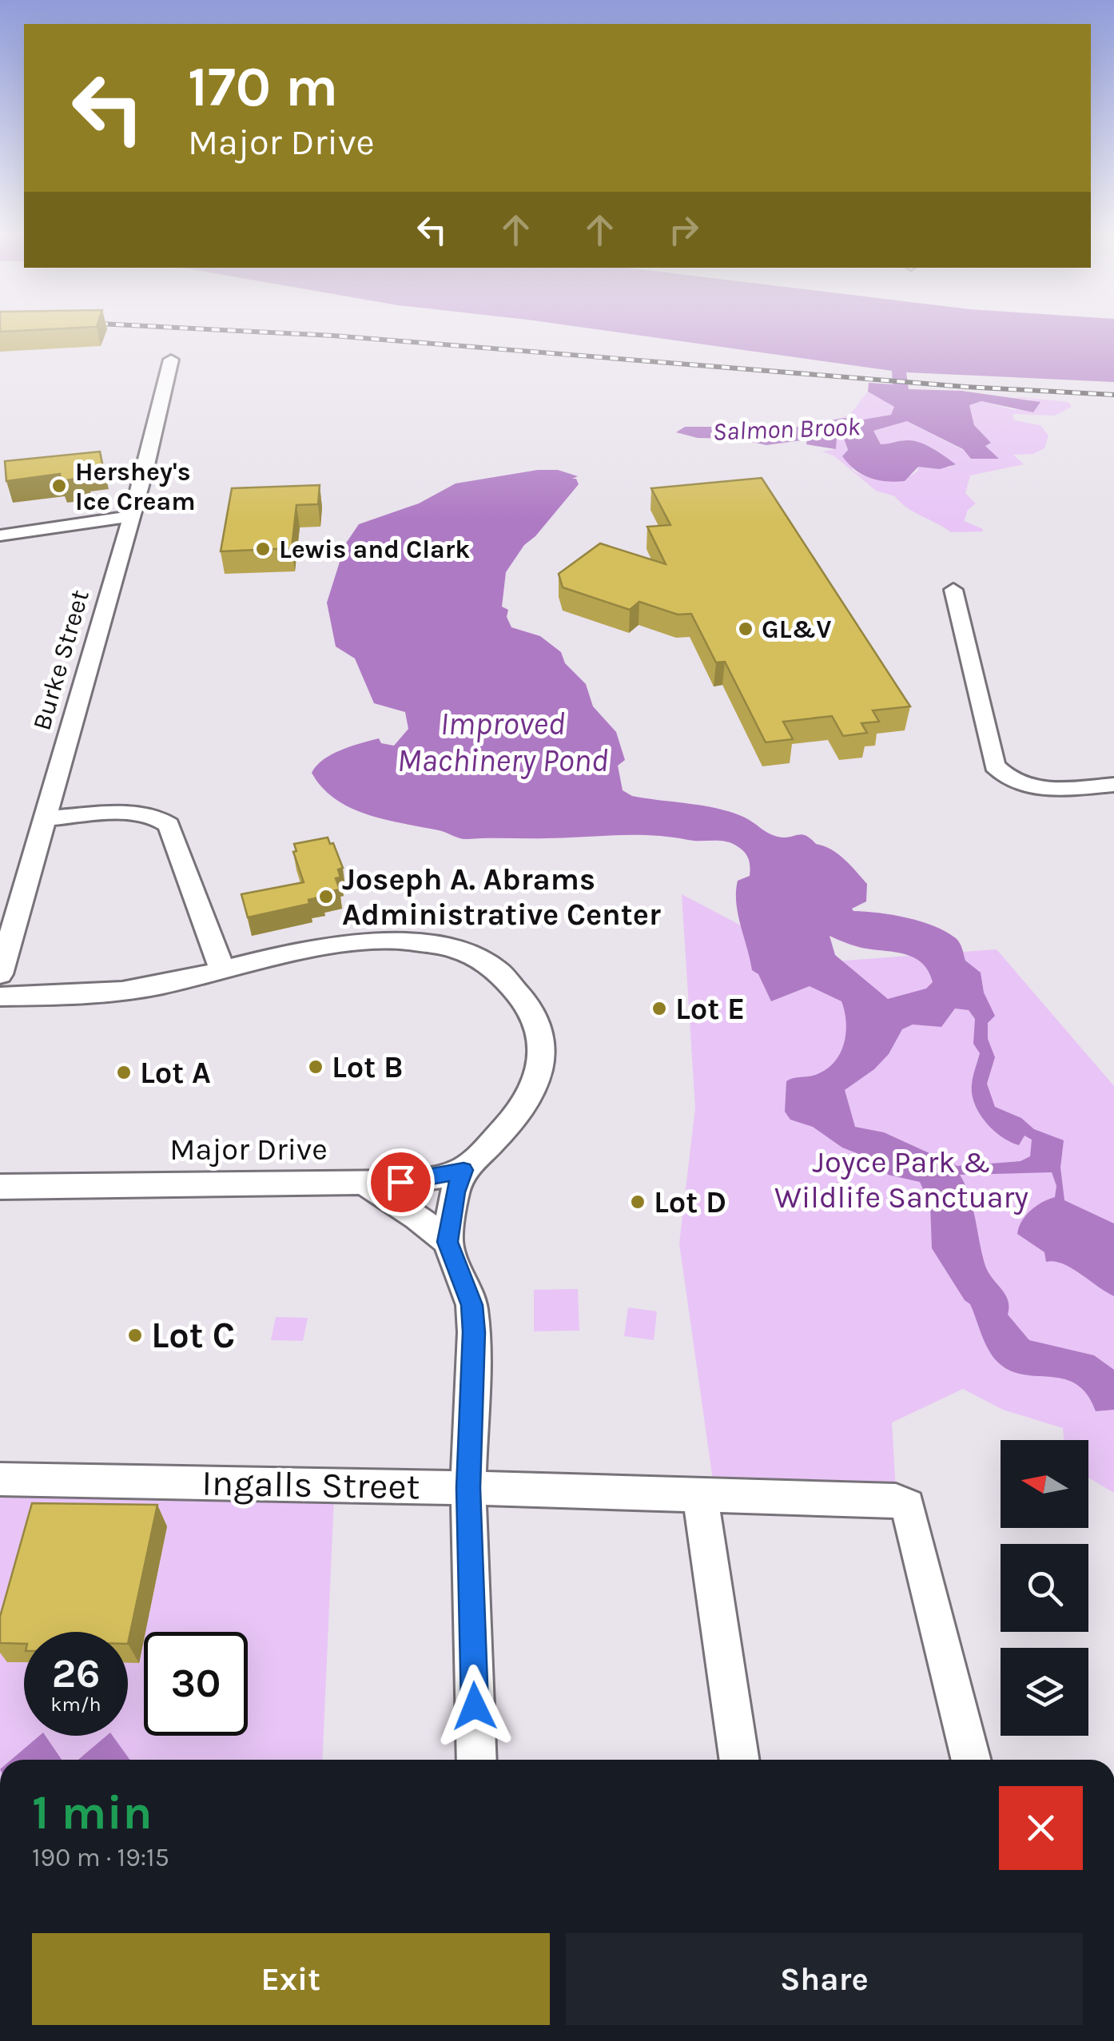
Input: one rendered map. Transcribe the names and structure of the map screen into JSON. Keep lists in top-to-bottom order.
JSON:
{
  "streets": {
    "street": ["Burke Street", "Major Drive", "Ingalls Street"]
  },
  "water": ["Salmon Brook", "Improved Machinery Pond"],
  "parks": ["Joyce Park & Wildlife Sanctuary"],
  "places": [
    "Hershey's Ice Cream",
    "Lewis and Clark",
    "GL&V",
    "Joseph A. Abrams Administrative Center",
    "Lot E",
    "Lot B",
    "Lot A",
    "Lot D",
    "Lot C"
  ],
  "north": "left",
  "page": {
    "turn": ["170 m", "Major Drive"],
    "speed": "26 km/h",
    "limit": "30",
    "heading": ["1 min", "190 m · 19:15"],
    "buttons": ["Exit", "Share"]
  }
}
